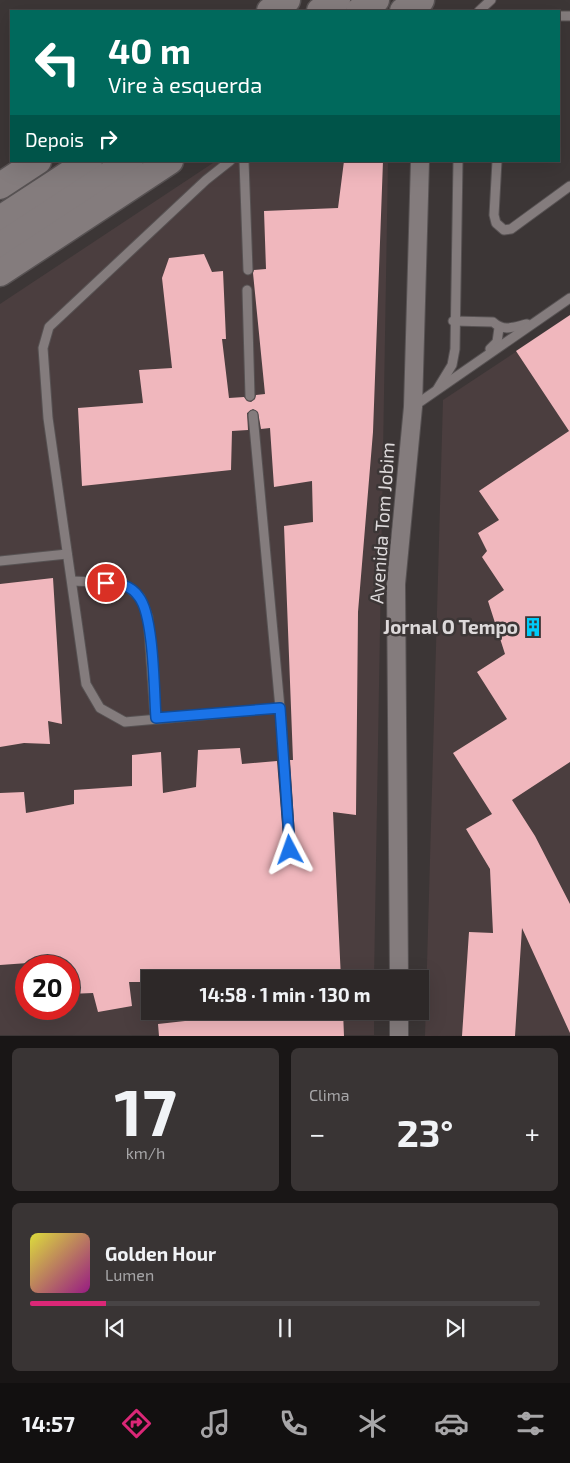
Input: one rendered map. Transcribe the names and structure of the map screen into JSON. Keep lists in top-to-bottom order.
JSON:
{
  "streets": {
    "street": ["Avenida Tom Jobim"]
  },
  "places": {
    "building": ["Jornal O Tempo"]
  },
  "page": {
    "turn": ["40 m", "Vire à esquerda"],
    "then": "Depois",
    "limit": "20",
    "trip": "14:58 · 1 min · 130 m",
    "tile": [
      ["17", "km/h"],
      "Clima"
    ],
    "heat": ["−", "23°", "+"],
    "song": ["Golden Hour", "Lumen"],
    "tabs": "14:57"
  }
}
